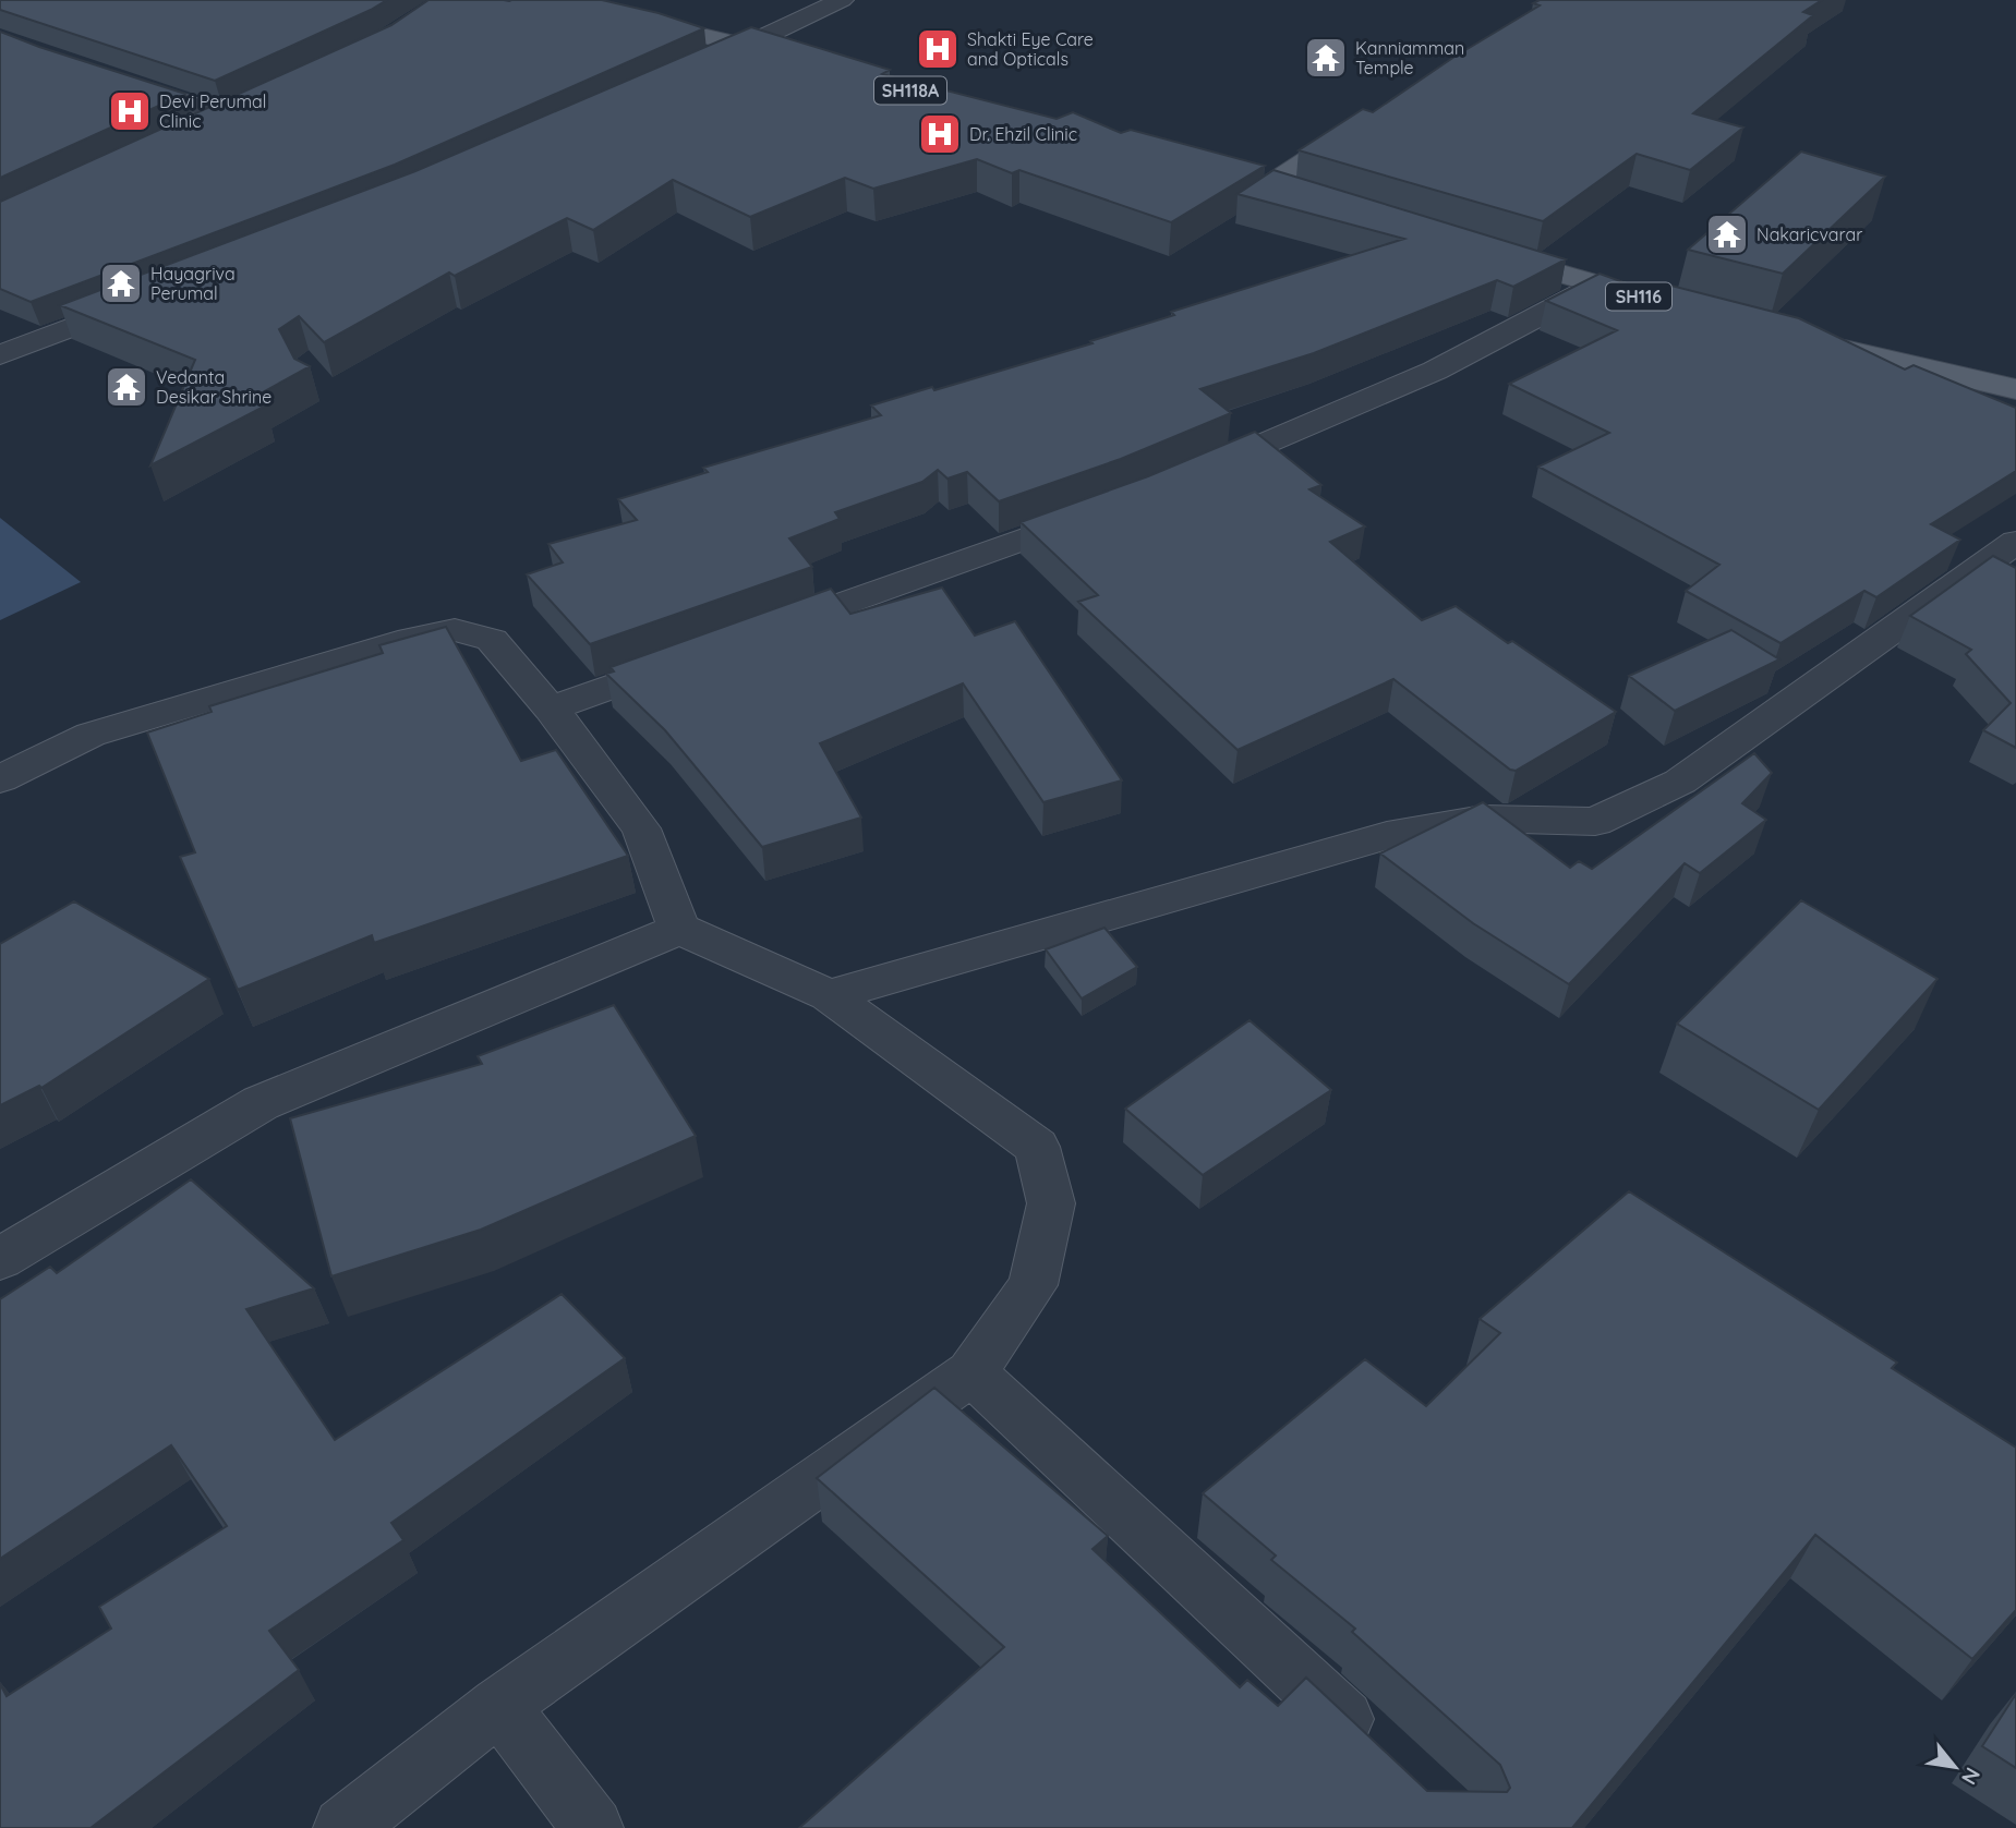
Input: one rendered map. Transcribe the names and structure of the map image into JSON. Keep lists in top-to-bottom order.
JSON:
{
  "streets": {
    "main road": ["SH116"]
  },
  "places": {
    "hospital": ["Shakti Eye Care and Opticals", "Devi Perumal Clinic", "Dr. Ehzil Clinic"],
    "temple": [
      "Kanniamman Temple",
      "Nakaricvarar",
      "Hayagriva Perumal",
      "Vedanta Desikar Shrine"
    ]
  },
  "north": "bottom right"
}
